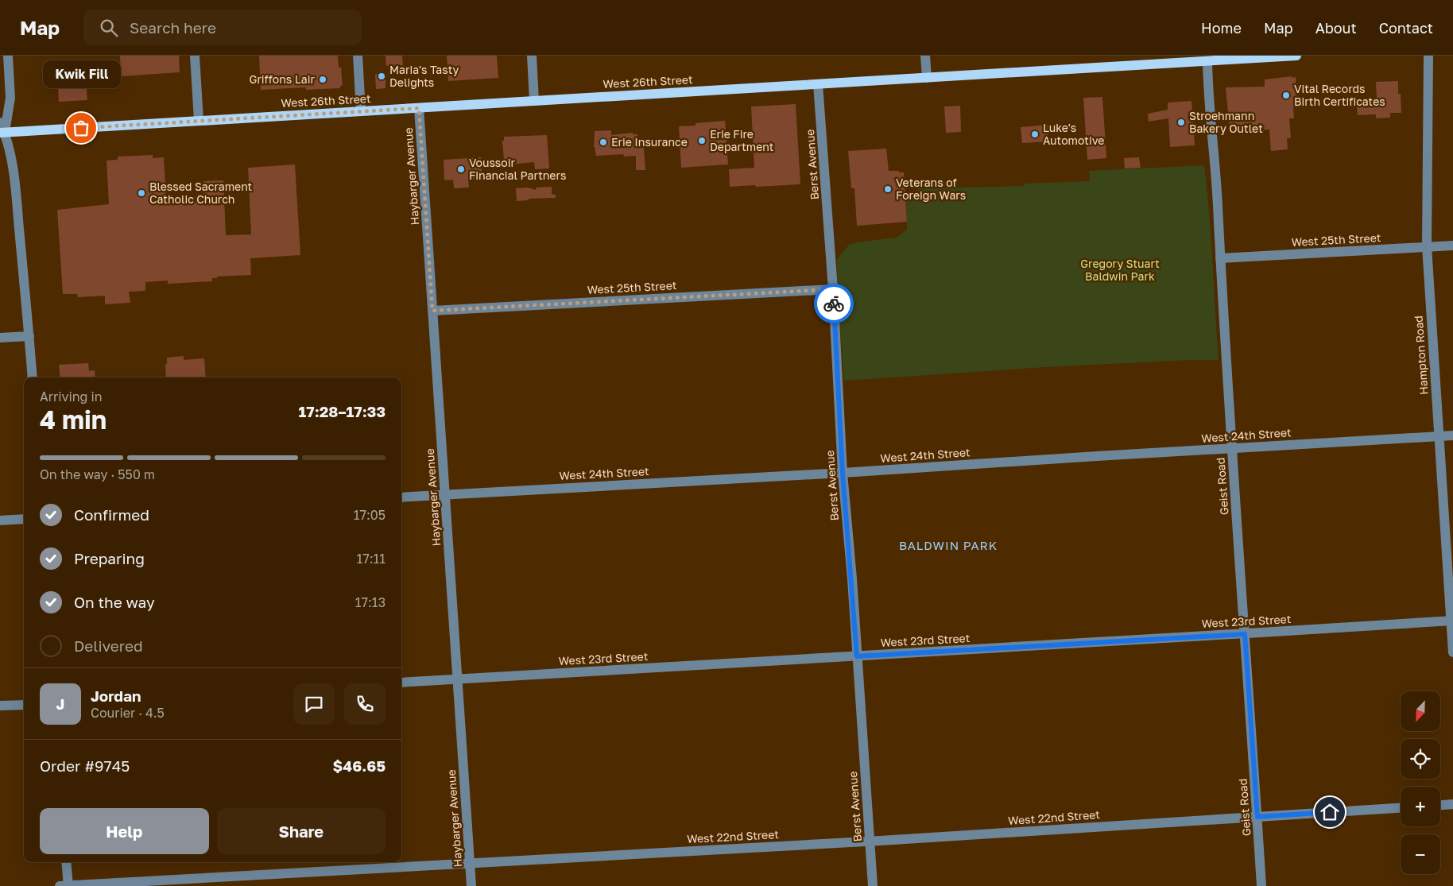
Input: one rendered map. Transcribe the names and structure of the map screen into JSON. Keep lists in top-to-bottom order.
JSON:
{
  "streets": {
    "main road": ["West 26th Street"],
    "street": [
      "Berst Avenue",
      "Haybarger Avenue",
      "West 25th Street",
      "Hampton Road",
      "West 24th Street",
      "Geist Road",
      "West 23rd Street",
      "West 22nd Street"
    ]
  },
  "crossings": [
    ["West 26th Street", "Berst Avenue"],
    ["West 26th Street", "Haybarger Avenue"],
    ["West 26th Street", "Geist Road"],
    ["Berst Avenue", "West 25th Street"],
    ["Berst Avenue", "West 24th Street"],
    ["Berst Avenue", "West 23rd Street"],
    ["Berst Avenue", "West 22nd Street"],
    ["Haybarger Avenue", "West 25th Street"],
    ["Haybarger Avenue", "West 24th Street"],
    ["Haybarger Avenue", "West 23rd Street"],
    ["Haybarger Avenue", "West 22nd Street"],
    ["West 25th Street", "Hampton Road"],
    ["West 25th Street", "Geist Road"],
    ["Hampton Road", "West 24th Street"],
    ["Hampton Road", "West 23rd Street"],
    ["West 24th Street", "Geist Road"],
    ["Geist Road", "West 23rd Street"],
    ["Geist Road", "West 22nd Street"]
  ],
  "districts": ["BALDWIN PARK"],
  "parks": ["Gregory Stuart Baldwin Park"],
  "places": [
    "Maria's Tasty Delights",
    "Griffons Lair",
    "Vital Records Birth Certificates",
    "Stroehmann Bakery Outlet",
    "Kwik Fill",
    "Luke's Automotive",
    "Erie Fire Department",
    "Erie Insurance",
    "Voussoir Financial Partners",
    "Veterans of Foreign Wars",
    "Blessed Sacrament Catholic Church"
  ],
  "north": "bottom left",
  "page": {
    "header": "Map",
    "search": "Search here",
    "nav": [
      "Home",
      "Map",
      "About",
      "Contact"
    ],
    "bubble": "Kwik Fill",
    "heading": ["4 min", "Arriving in", "17:28–17:33"],
    "panel": [
      "Jordan",
      "Courier · 4.5",
      "Order #9745",
      "$46.65"
    ],
    "bar": "On the way · 550 m",
    "list": [
      ["Confirmed", "17:05"],
      ["Preparing", "17:11"],
      ["On the way", "17:13"],
      "Delivered"
    ],
    "round": "J",
    "map_buttons": ["+", "−"],
    "buttons": ["Help", "Share"]
  }
}
